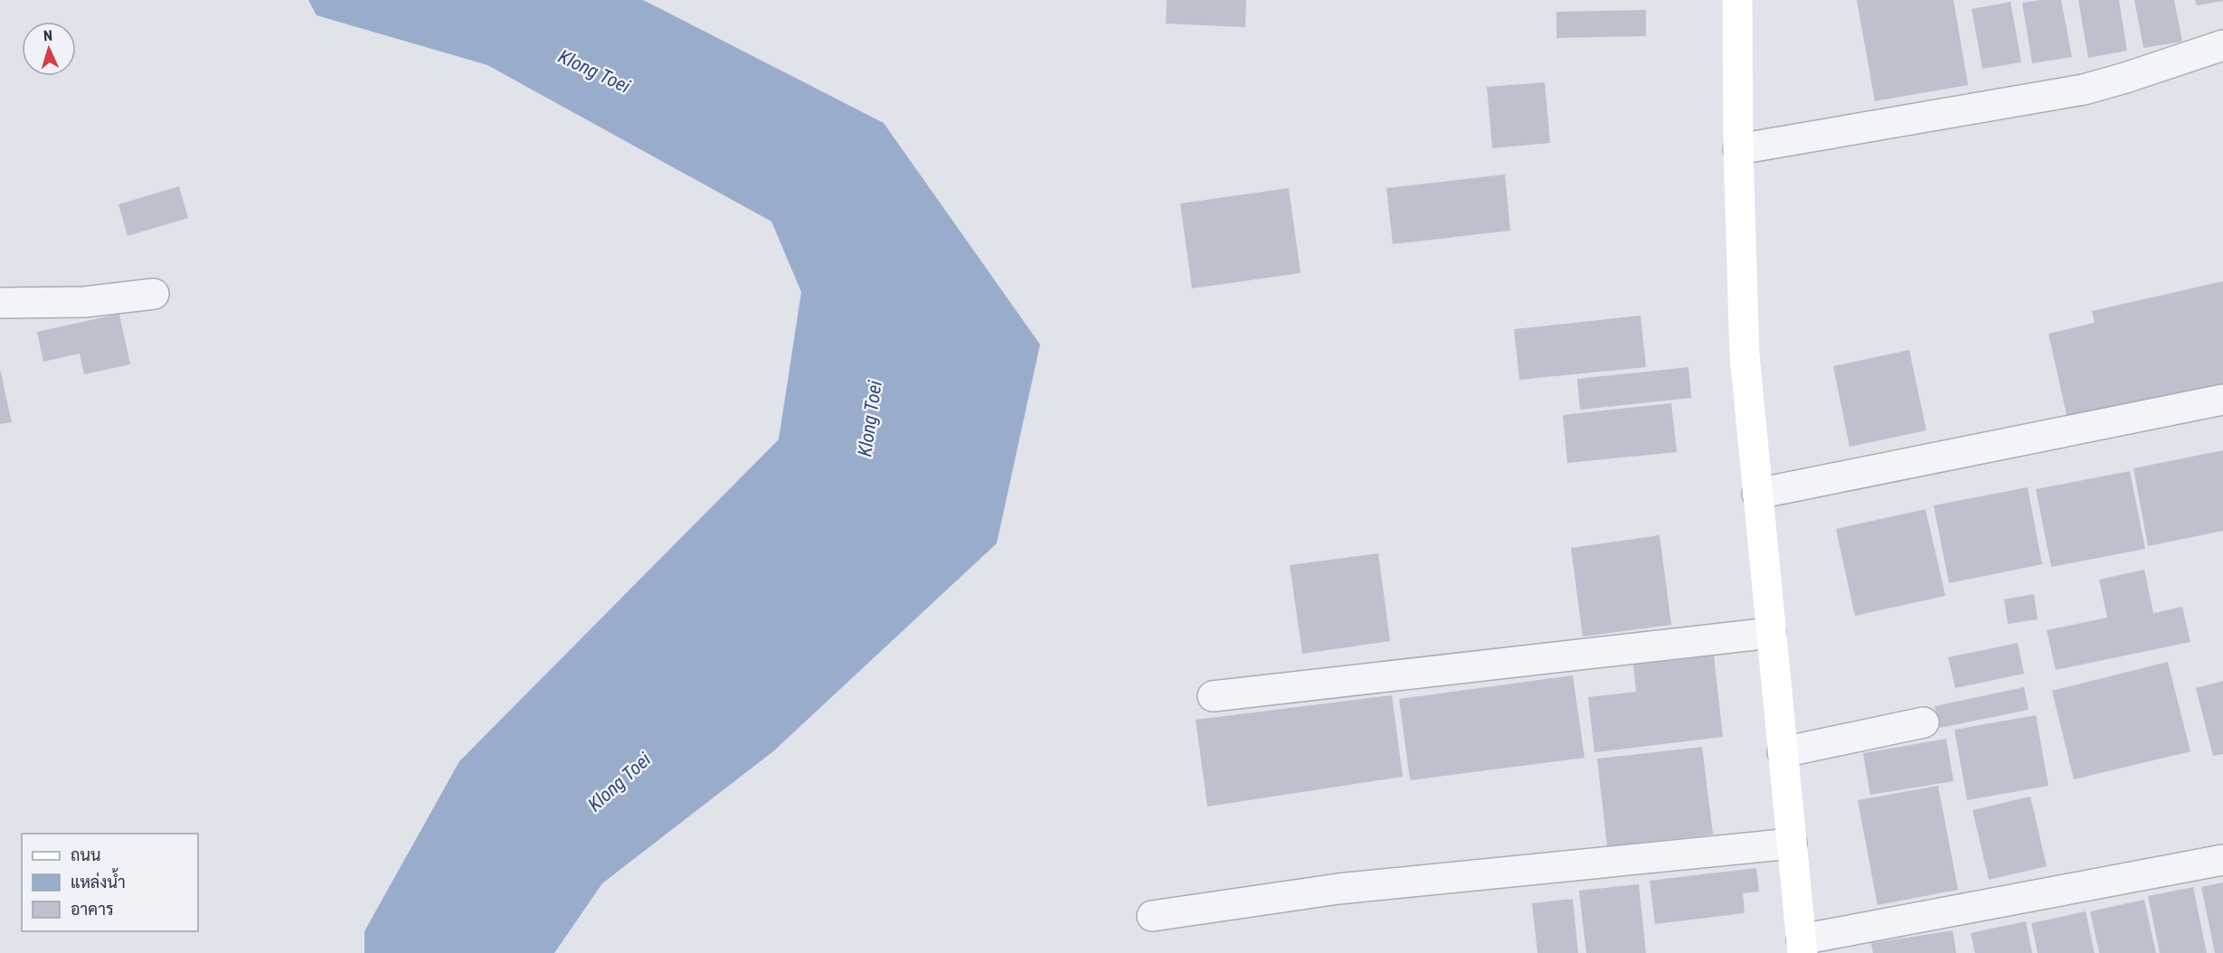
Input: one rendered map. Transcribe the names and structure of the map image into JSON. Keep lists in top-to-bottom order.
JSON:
{
  "water": ["Klong Toei"],
  "legend": ["ถนน", "แหล่งน้ำ", "อาคาร"],
  "north": "top"
}
